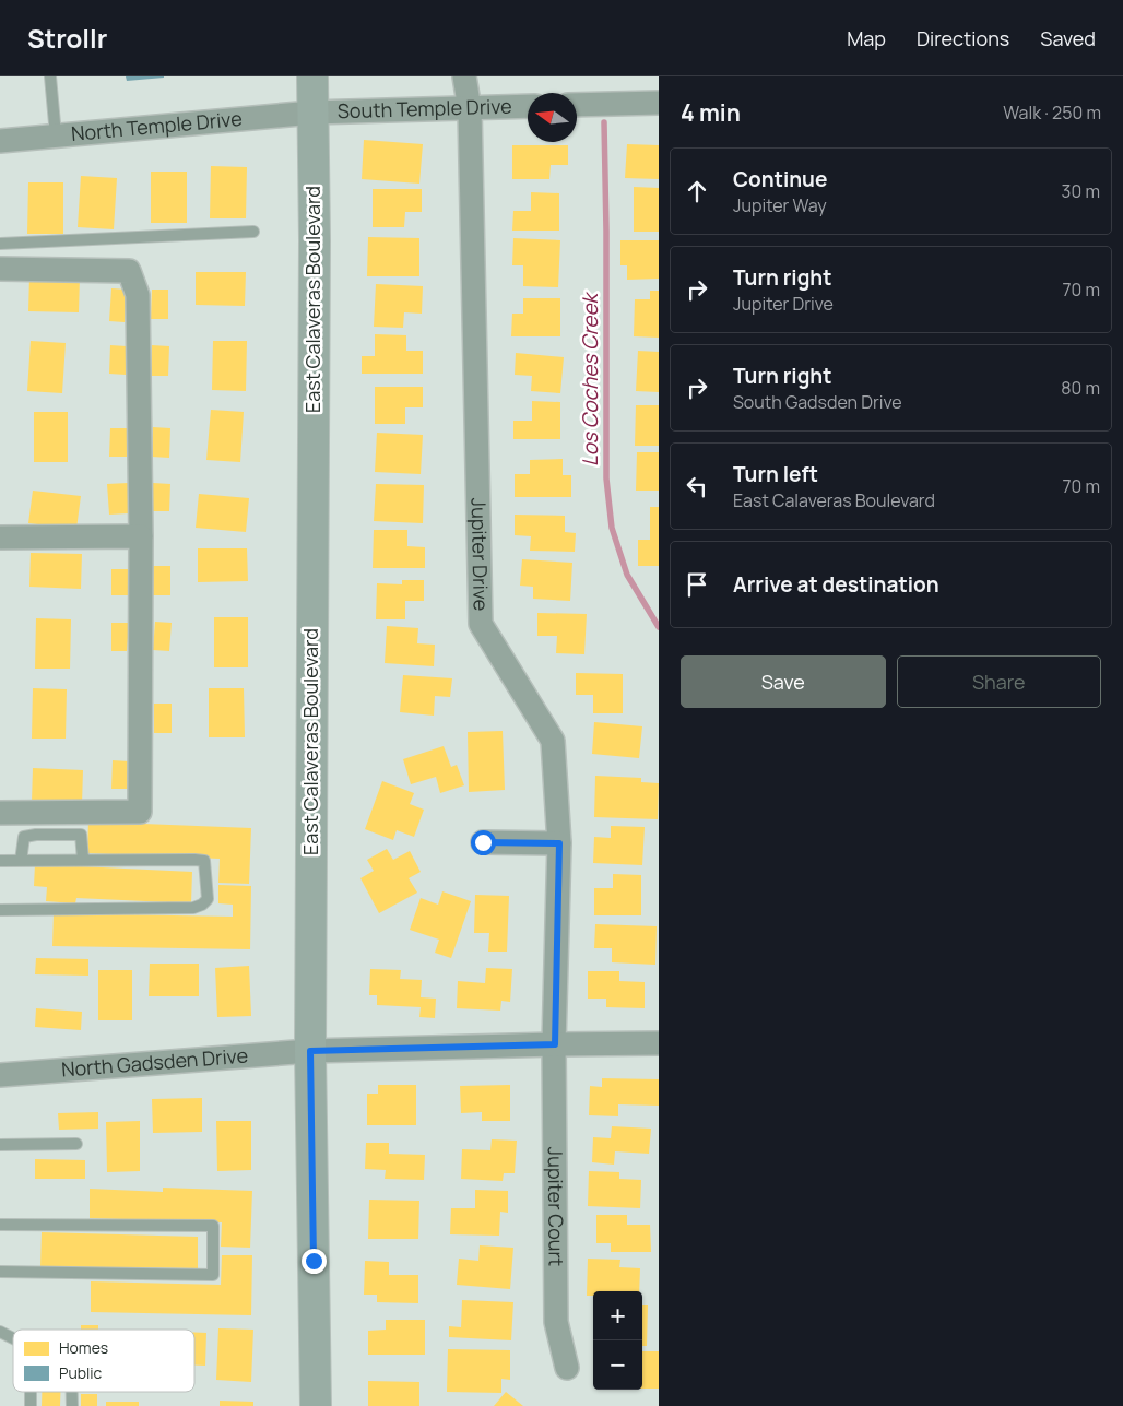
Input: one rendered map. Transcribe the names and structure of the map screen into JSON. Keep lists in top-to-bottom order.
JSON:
{
  "streets": {
    "main road": ["East Calaveras Boulevard"],
    "street": [
      "South Temple Drive",
      "North Temple Drive",
      "Jupiter Drive",
      "North Gadsden Drive",
      "Jupiter Court"
    ]
  },
  "crossings": [
    ["South Temple Drive", "North Temple Drive"],
    ["South Temple Drive", "East Calaveras Boulevard"],
    ["South Temple Drive", "Jupiter Drive"],
    ["North Temple Drive", "East Calaveras Boulevard"],
    ["East Calaveras Boulevard", "North Gadsden Drive"],
    ["Jupiter Drive", "North Gadsden Drive"],
    ["Jupiter Drive", "Jupiter Court"],
    ["North Gadsden Drive", "Jupiter Court"]
  ],
  "water": ["Los Coches Creek"],
  "legend": ["Homes", "Public"],
  "north": "left",
  "page": {
    "header": "Strollr",
    "nav": ["Map", "Directions", "Saved"],
    "heading": ["4 min", "Walk · 250 m"],
    "list": [
      ["Continue", "Jupiter Way", "30 m"],
      ["Turn right", "Jupiter Drive", "70 m"],
      ["Turn right", "South Gadsden Drive", "80 m"],
      ["Turn left", "East Calaveras Boulevard", "70 m"],
      "Arrive at destination"
    ],
    "buttons": ["Save", "Share"],
    "map_buttons": ["+", "−"]
  }
}
